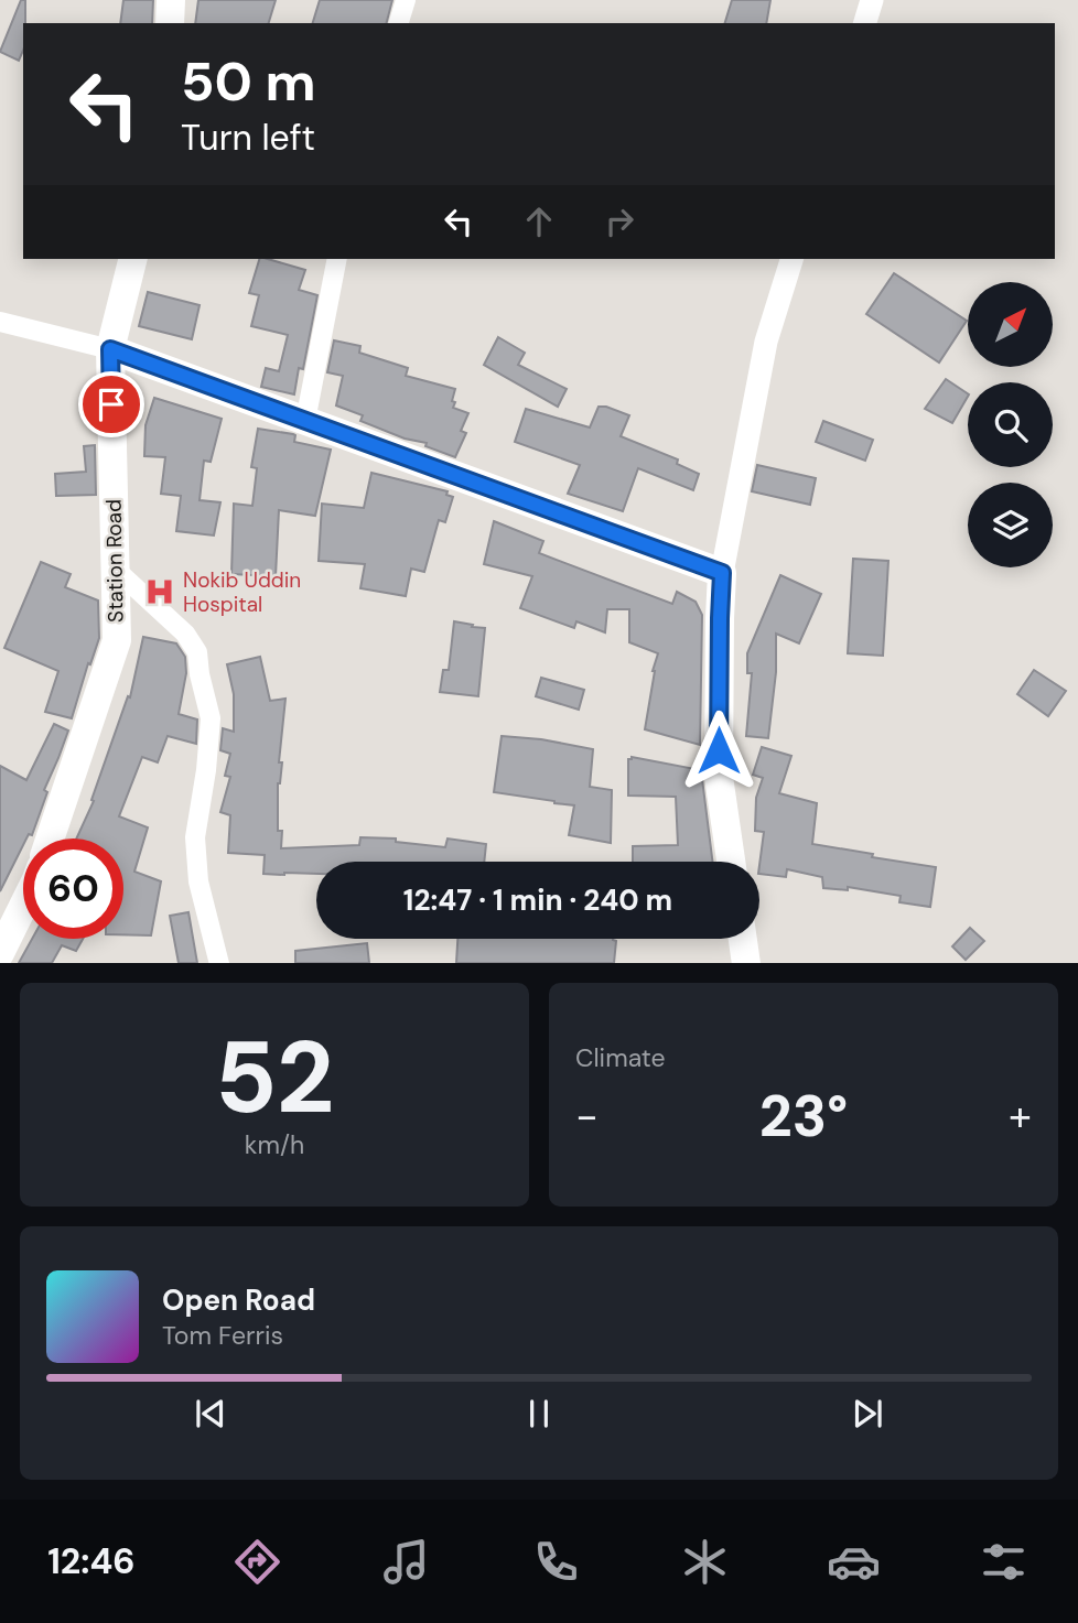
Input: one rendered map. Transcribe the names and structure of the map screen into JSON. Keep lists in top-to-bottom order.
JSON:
{
  "streets": {
    "main road": ["Station Road"]
  },
  "places": {
    "hospital": ["Nokib Uddin Hospital"]
  },
  "north": "top right",
  "page": {
    "turn": ["50 m", "Turn left"],
    "limit": "60",
    "trip": "12:47 · 1 min · 240 m",
    "tile": [
      ["52", "km/h"],
      "Climate"
    ],
    "heat": ["−", "23°", "+"],
    "song": ["Open Road", "Tom Ferris"],
    "tabs": "12:46"
  }
}
